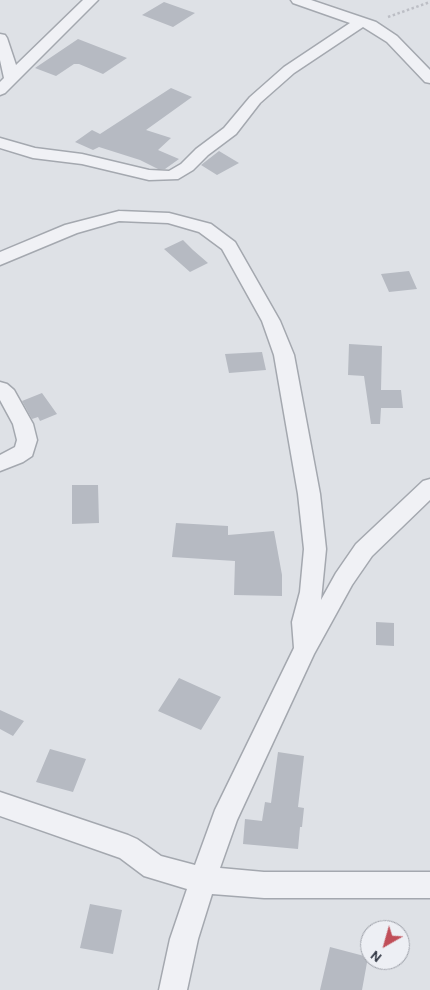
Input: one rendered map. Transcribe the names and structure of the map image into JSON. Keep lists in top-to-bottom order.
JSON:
{
  "north": "bottom left"
}
